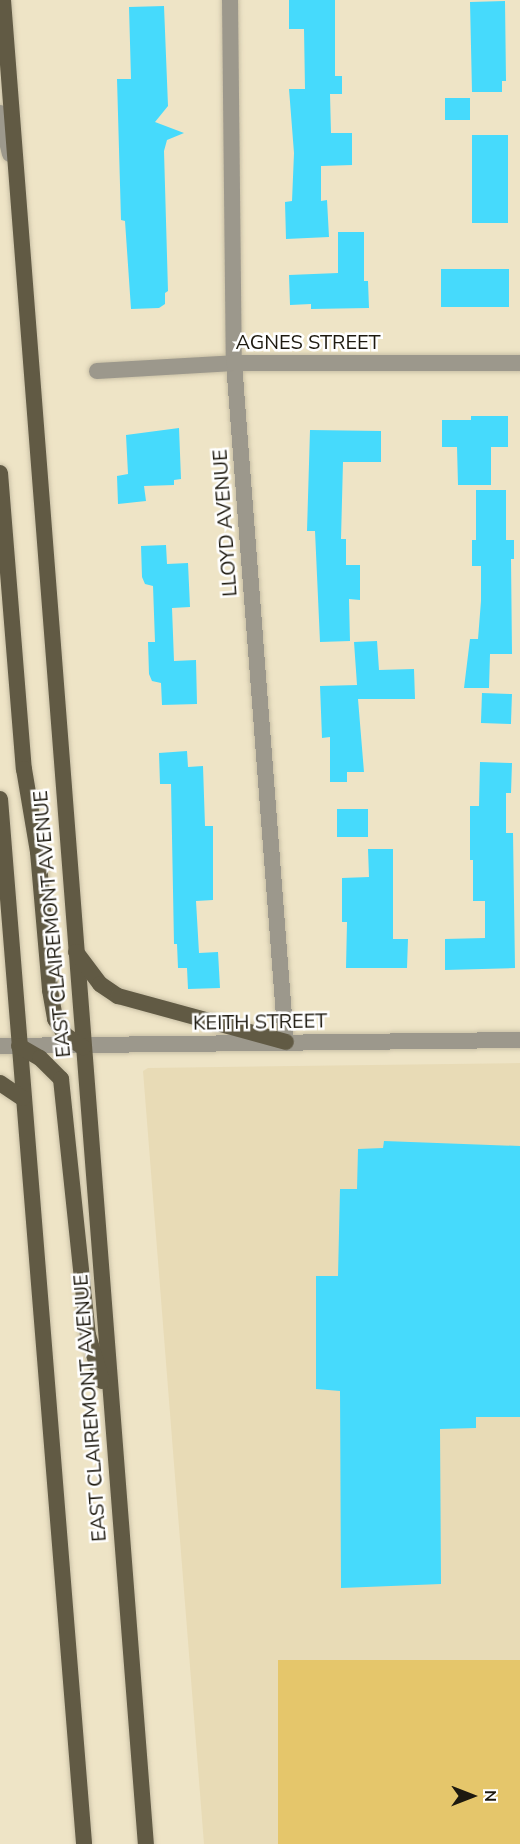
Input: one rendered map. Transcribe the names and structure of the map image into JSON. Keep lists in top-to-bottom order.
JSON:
{
  "streets": {
    "main road": ["EAST CLAIREMONT AVENUE"],
    "street": ["AGNES STREET", "LLOYD AVENUE", "KEITH STREET"]
  },
  "crossings": [
    ["AGNES STREET", "LLOYD AVENUE"],
    ["LLOYD AVENUE", "KEITH STREET"],
    ["EAST CLAIREMONT AVENUE", "KEITH STREET"]
  ],
  "north": "right"
}
